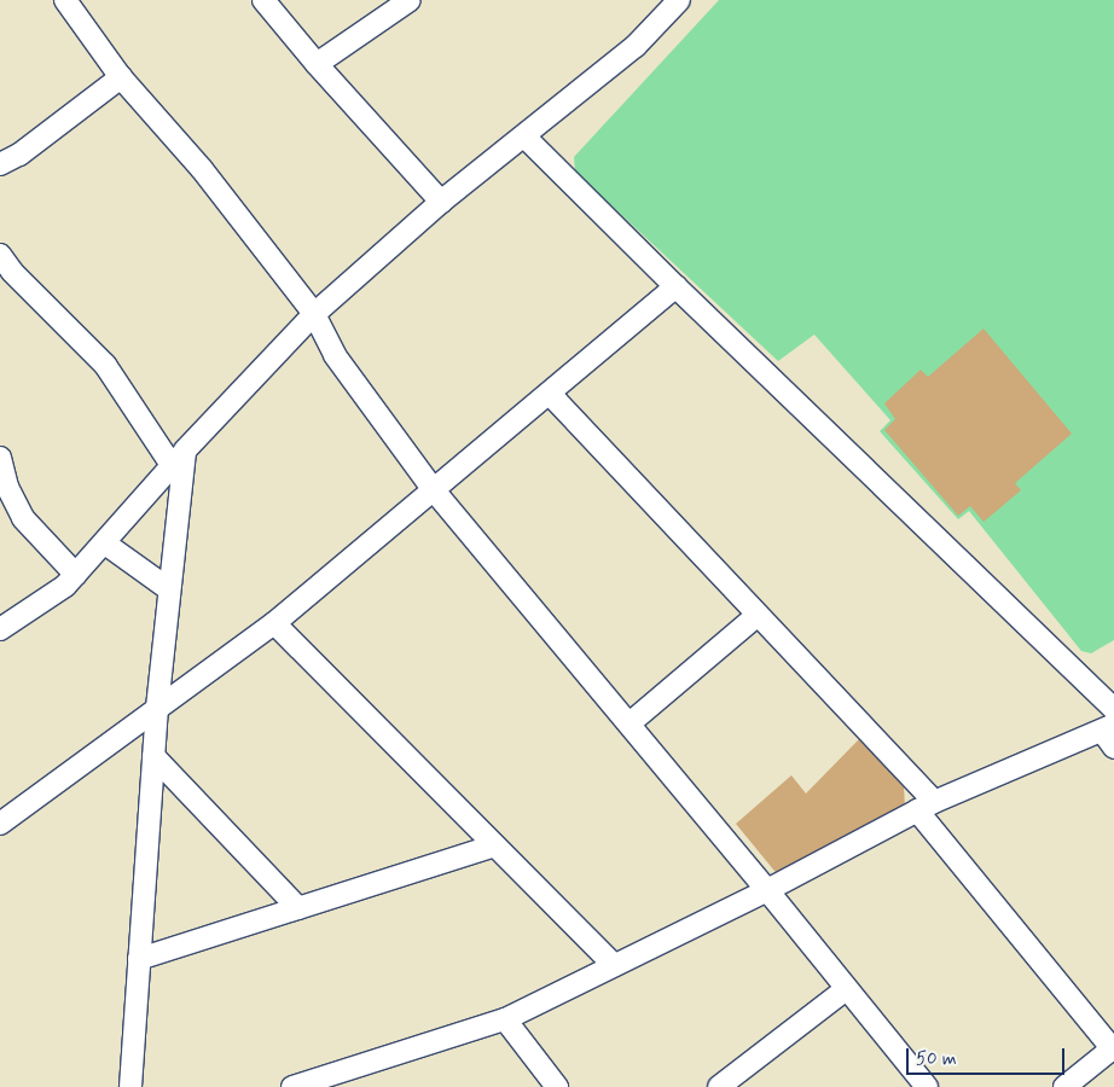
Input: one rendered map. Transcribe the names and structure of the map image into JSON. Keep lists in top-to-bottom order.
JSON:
{
  "scale_bar": "50 m"
}
